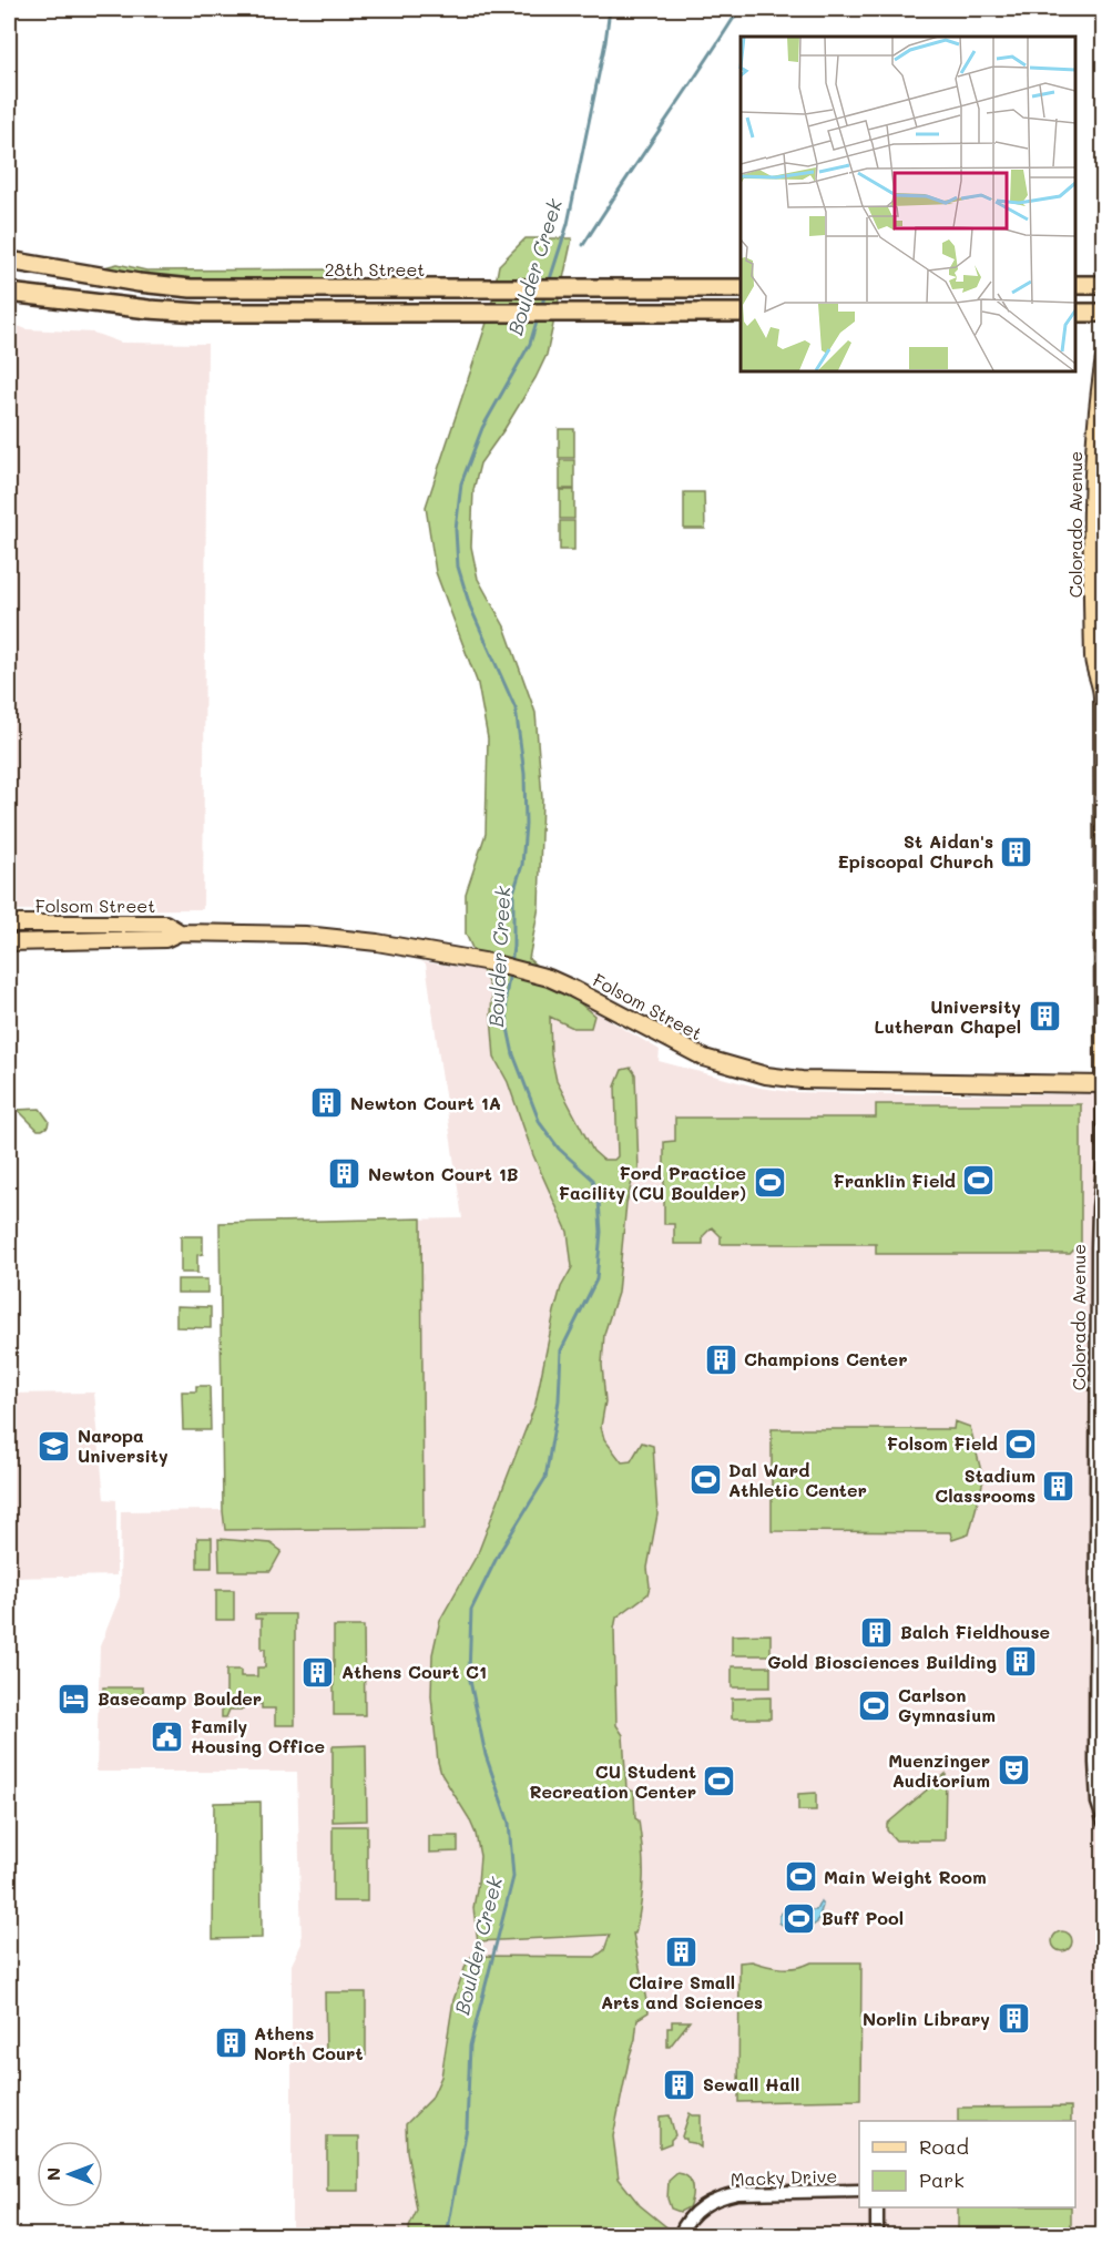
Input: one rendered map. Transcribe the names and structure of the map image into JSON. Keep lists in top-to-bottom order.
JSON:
{
  "streets": {
    "highway": ["28th Street"],
    "main road": ["Colorado Avenue", "Folsom Street"],
    "street": ["Macky Drive"]
  },
  "crossings": [
    ["Colorado Avenue", "Folsom Street"]
  ],
  "water": ["Boulder Creek"],
  "places": {
    "building": [
      "St Aidan's Episcopal Church",
      "University Lutheran Chapel",
      "Newton Court 1A",
      "Newton Court 1B",
      "Champions Center",
      "Stadium Classrooms",
      "Balch Fieldhouse",
      "Gold Biosciences Building",
      "Athens Court C1",
      "Claire Small Arts and Sciences",
      "Norlin Library",
      "Athens North Court",
      "Sewall Hall"
    ],
    "sports": [
      "Franklin Field",
      "Ford Practice Facility (CU Boulder)",
      "Folsom Field",
      "Dal Ward Athletic Center",
      "Carlson Gymnasium",
      "CU Student Recreation Center",
      "Main Weight Room",
      "Buff Pool"
    ],
    "school or university": ["Naropa University"],
    "hotel": ["Basecamp Boulder"],
    "public building": ["Family Housing Office"],
    "theatre": ["Muenzinger Auditorium"]
  },
  "legend": ["Road", "Park"],
  "north": "left"
}
